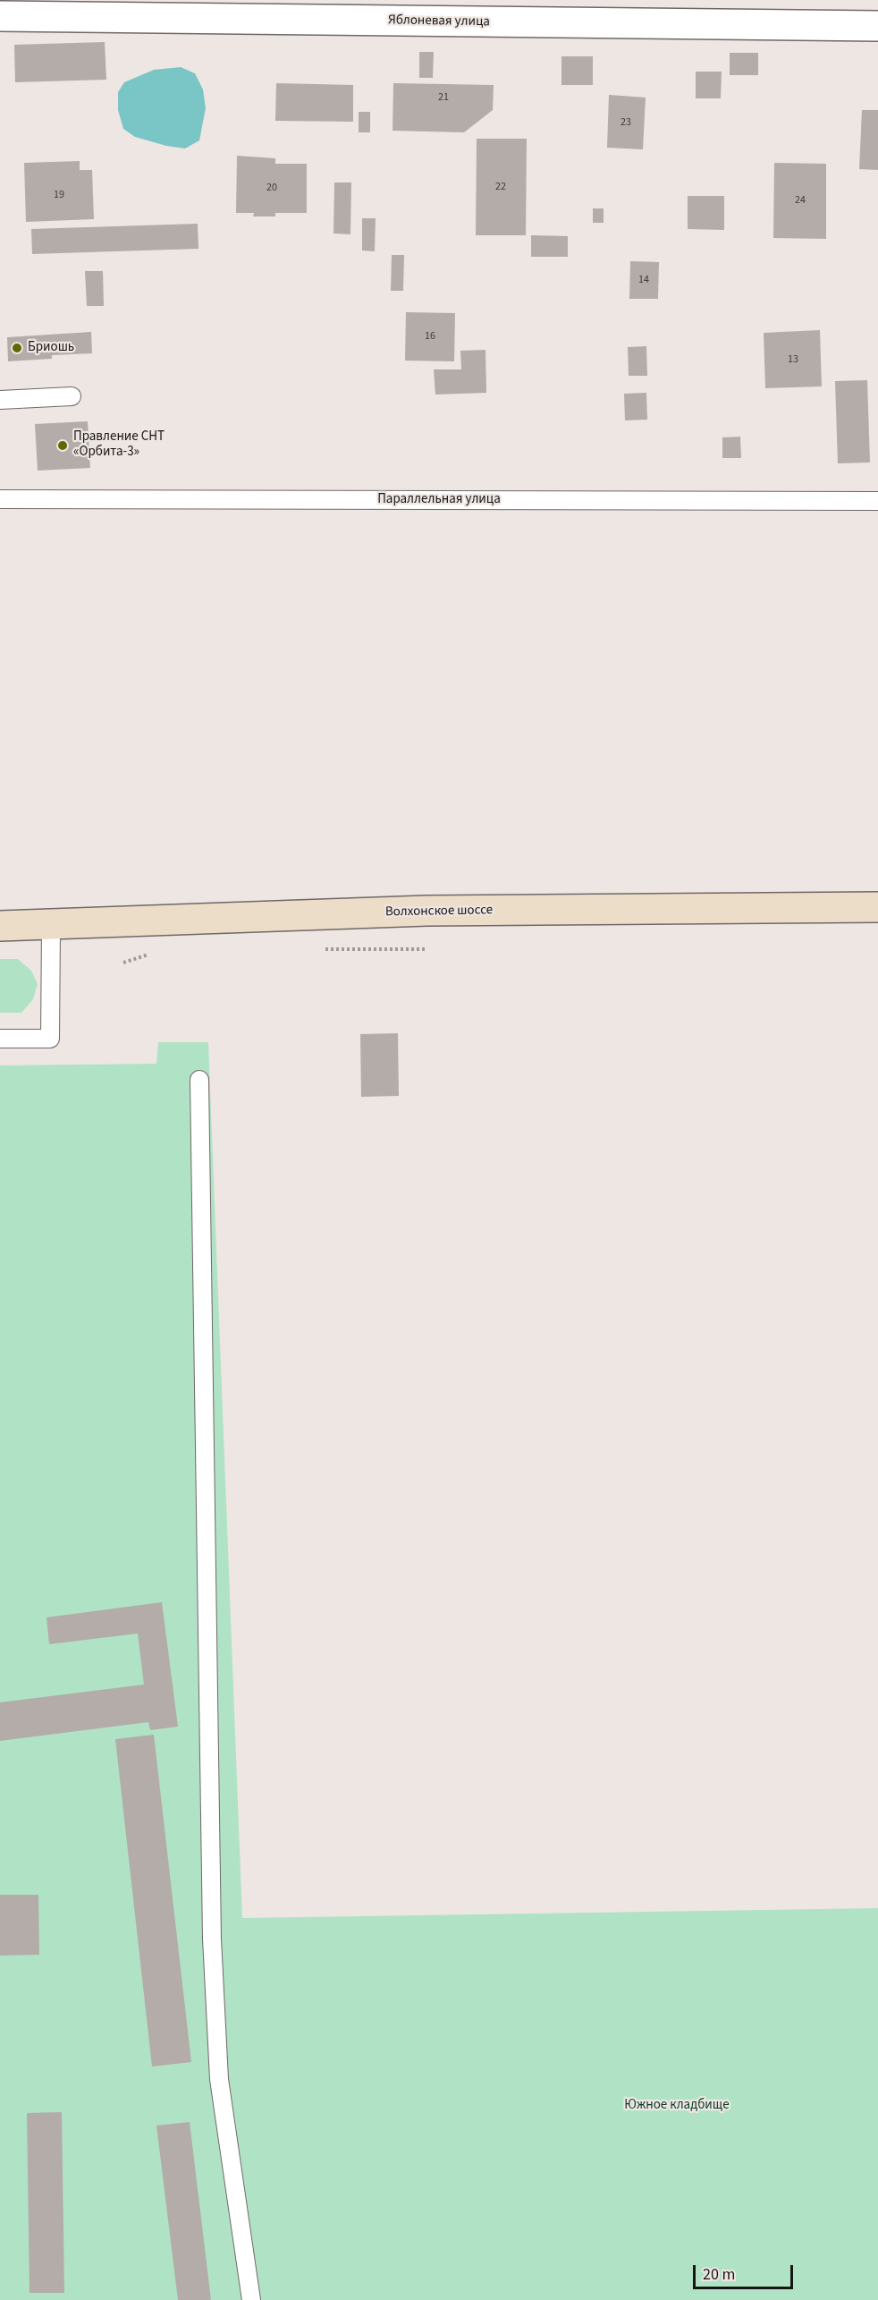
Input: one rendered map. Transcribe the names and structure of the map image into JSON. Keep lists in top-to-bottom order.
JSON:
{
  "streets": {
    "main road": ["Волхонское шоссе"],
    "street": ["Яблоневая улица"],
    "lane": ["Параллельная улица"]
  },
  "parks": ["Южное кладбище"],
  "places": ["Бриошь", "Правление СНТ «Орбита-3»"],
  "house_numbers": [
    "21",
    "23",
    "22",
    "20",
    "19",
    "24",
    "14",
    "16",
    "13"
  ],
  "scale_bar": "20 m"
}
